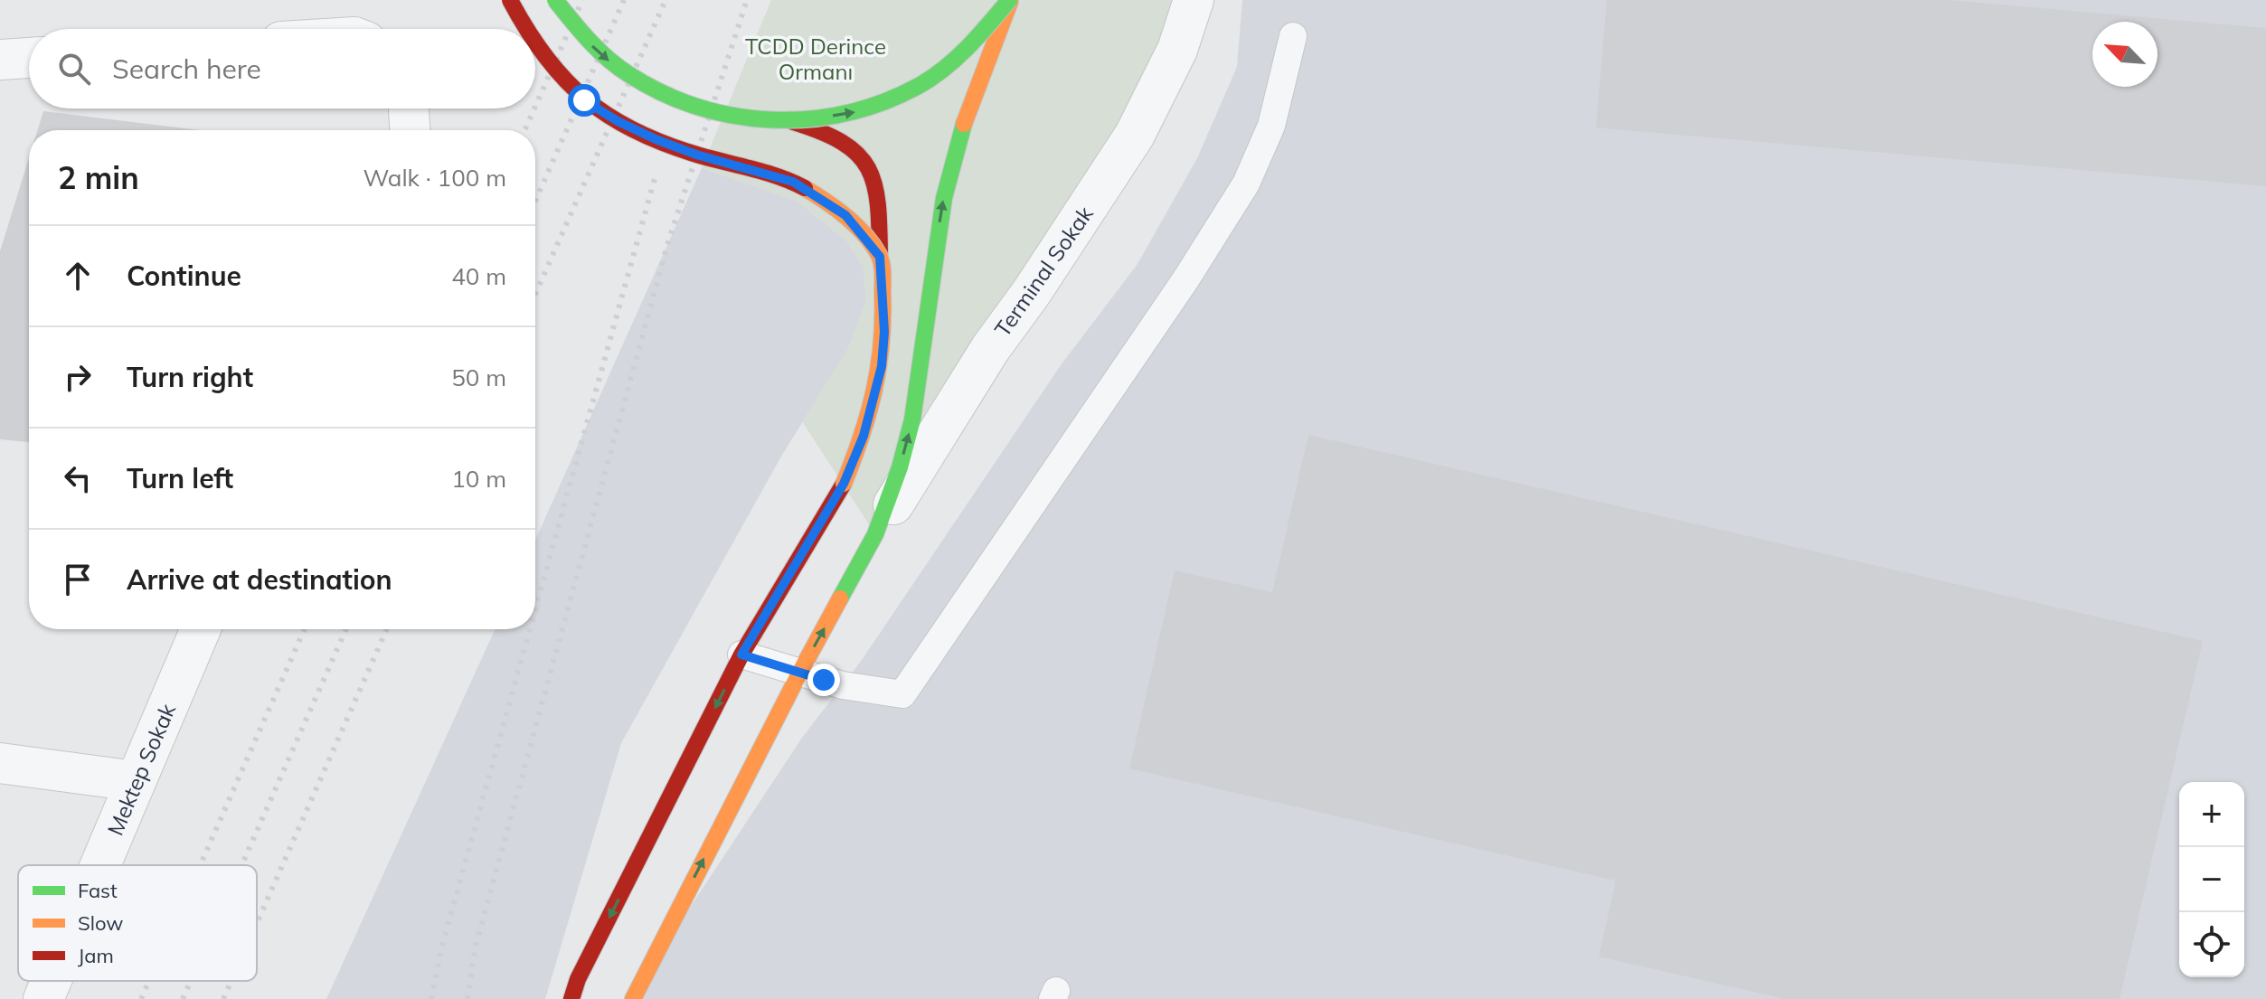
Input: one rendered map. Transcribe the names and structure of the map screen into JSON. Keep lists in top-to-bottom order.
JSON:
{
  "streets": {
    "street": ["Terminal Sokak", "Mektep Sokak"]
  },
  "parks": ["TCDD Derince Ormanı"],
  "legend": ["Fast", "Slow", "Jam"],
  "north": "top left",
  "page": {
    "search": "Search here",
    "heading": ["2 min", "Walk · 100 m"],
    "list": [
      ["Continue", "40 m"],
      ["Turn right", "50 m"],
      ["Turn left", "10 m"],
      "Arrive at destination"
    ],
    "map_buttons": ["+", "−"]
  }
}
